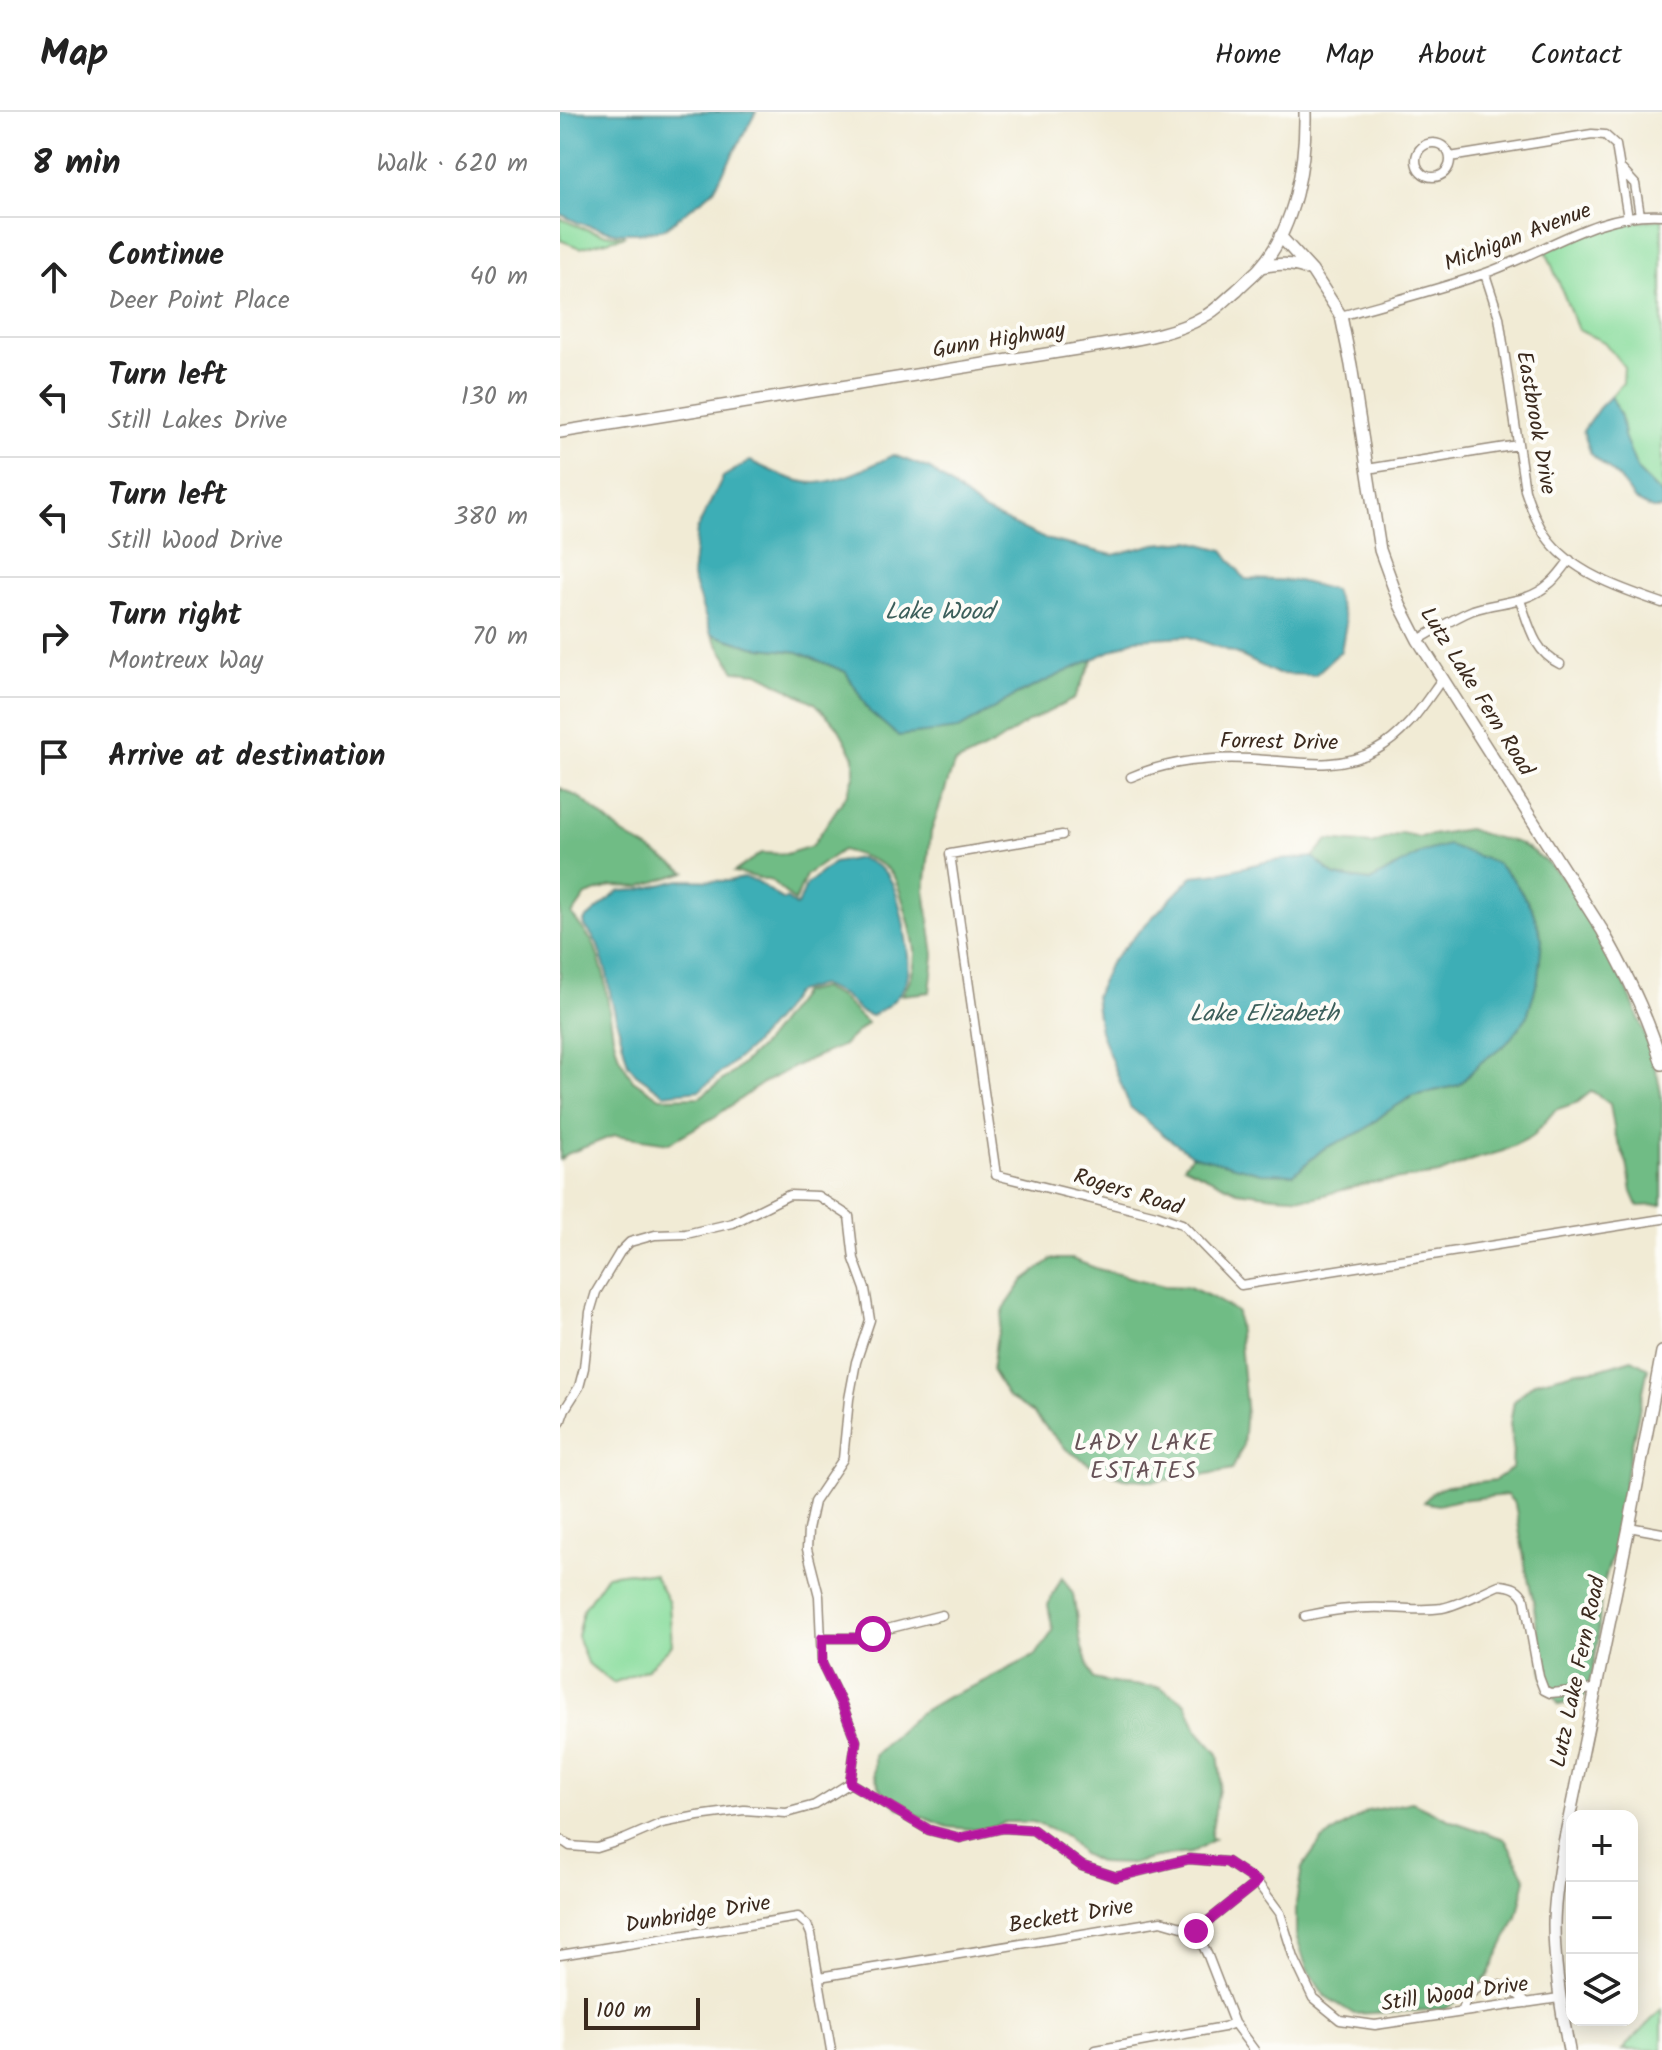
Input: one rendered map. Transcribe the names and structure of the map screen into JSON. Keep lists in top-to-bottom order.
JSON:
{
  "streets": {
    "main road": ["Gunn Highway", "Lutz Lake Fern Road"],
    "street": [
      "Michigan Avenue",
      "Eastbrook Drive",
      "Forrest Drive",
      "Rogers Road",
      "Dunbridge Drive",
      "Beckett Drive",
      "Still Wood Drive"
    ]
  },
  "crossings": [
    ["Michigan Avenue", "Eastbrook Drive"],
    ["Michigan Avenue", "Lutz Lake Fern Road"],
    ["Gunn Highway", "Lutz Lake Fern Road"],
    ["Lutz Lake Fern Road", "Forrest Drive"],
    ["Lutz Lake Fern Road", "Still Wood Drive"],
    ["Dunbridge Drive", "Beckett Drive"]
  ],
  "districts": ["LADY LAKE ESTATES"],
  "water": ["Lake Wood", "Lake Elizabeth"],
  "scale_bar": "100 m",
  "page": {
    "header": "Map",
    "nav": [
      "Home",
      "Map",
      "About",
      "Contact"
    ],
    "heading": ["8 min", "Walk · 620 m"],
    "list": [
      ["Continue", "Deer Point Place", "40 m"],
      ["Turn left", "Still Lakes Drive", "130 m"],
      ["Turn left", "Still Wood Drive", "380 m"],
      ["Turn right", "Montreux Way", "70 m"],
      "Arrive at destination"
    ],
    "map_buttons": ["+", "−"],
    "scale": "100 m"
  }
}
